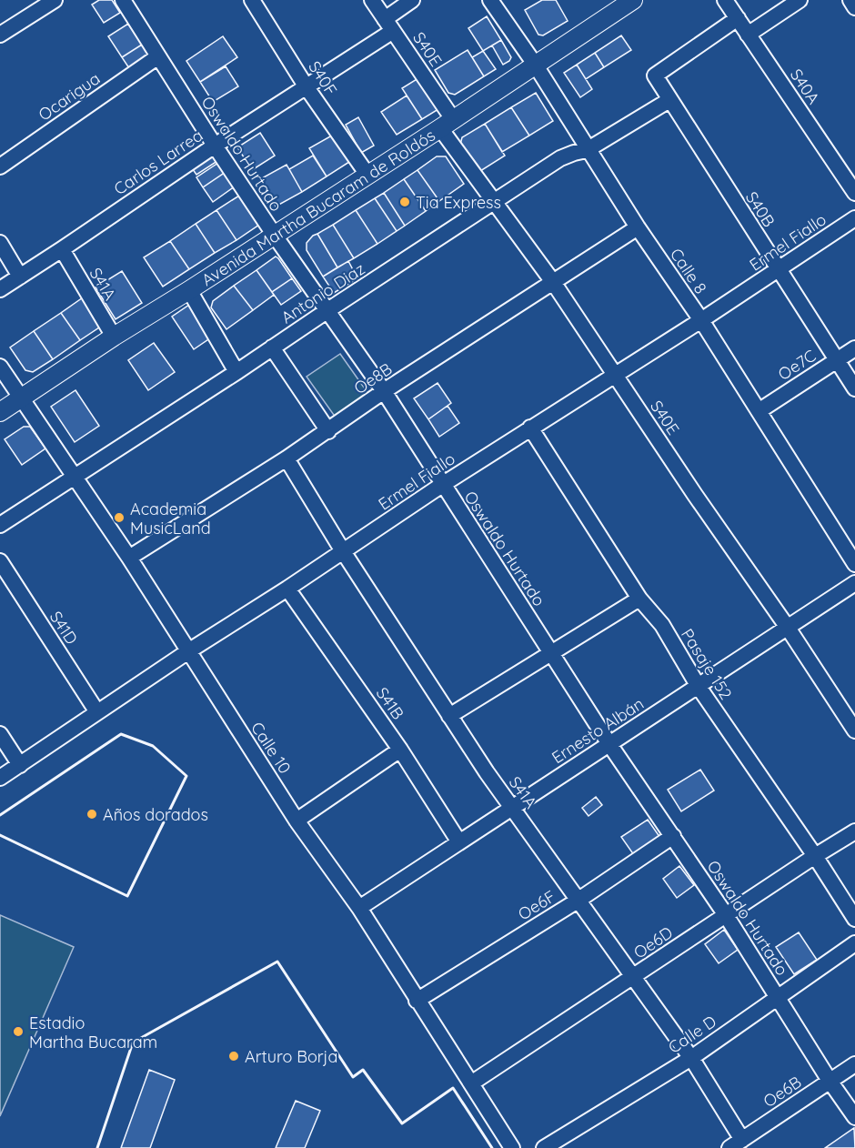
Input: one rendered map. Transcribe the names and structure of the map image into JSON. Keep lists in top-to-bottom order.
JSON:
{
  "streets": {
    "street": [
      "S40E",
      "S40F",
      "S40A",
      "Ocarigua",
      "Oswaldo Hurtado",
      "Carlos Larrea",
      "Avenida Martha Bucaram de Roldós",
      "S40B",
      "Ermel Fiallo",
      "Calle 8",
      "S41A",
      "Antonio Diaz",
      "Oe7C",
      "Oe8B",
      "S41D",
      "Pasaje 152",
      "S41B",
      "Ernesto Albán",
      "Calle 10",
      "Oe6F",
      "Oe6D",
      "Calle D",
      "Oe6B"
    ]
  },
  "crossings": [
    ["S40E", "Carlos Larrea"],
    ["S40E", "Avenida Martha Bucaram de Roldós"],
    ["S40E", "Ermel Fiallo"],
    ["S40E", "Antonio Diaz"],
    ["S40E", "Oe8B"],
    ["S40E", "Ernesto Albán"],
    ["S40F", "Carlos Larrea"],
    ["S40F", "Avenida Martha Bucaram de Roldós"],
    ["S40A", "S40B"],
    ["Ocarigua", "Oswaldo Hurtado"],
    ["Oswaldo Hurtado", "Carlos Larrea"],
    ["Oswaldo Hurtado", "Avenida Martha Bucaram de Roldós"],
    ["Oswaldo Hurtado", "Ermel Fiallo"],
    ["Oswaldo Hurtado", "Antonio Diaz"],
    ["Oswaldo Hurtado", "Oe8B"],
    ["Oswaldo Hurtado", "Ernesto Albán"],
    ["Oswaldo Hurtado", "Oe6F"],
    ["Oswaldo Hurtado", "Oe6D"],
    ["Oswaldo Hurtado", "Calle D"],
    ["Oswaldo Hurtado", "Oe6B"],
    ["Carlos Larrea", "S41A"],
    ["Avenida Martha Bucaram de Roldós", "Calle 8"],
    ["Avenida Martha Bucaram de Roldós", "S41A"],
    ["Avenida Martha Bucaram de Roldós", "Calle 10"],
    ["S40B", "Ermel Fiallo"],
    ["S40B", "Antonio Diaz"],
    ["S40B", "Oe7C"],
    ["Ermel Fiallo", "Calle 8"],
    ["Ermel Fiallo", "S41A"],
    ["Ermel Fiallo", "S41D"],
    ["Ermel Fiallo", "Pasaje 152"],
    ["Ermel Fiallo", "S41B"],
    ["Ermel Fiallo", "Calle 10"],
    ["Calle 8", "Antonio Diaz"],
    ["Calle 8", "Oe7C"],
    ["Calle 8", "Oe8B"],
    ["S41A", "Oe8B"],
    ["S41A", "Ernesto Albán"],
    ["S41A", "Oe6F"],
    ["S41A", "Oe6D"],
    ["S41A", "Calle D"],
    ["S41A", "Oe6B"],
    ["Antonio Diaz", "Calle 10"],
    ["Oe8B", "Calle 10"],
    ["Pasaje 152", "Ernesto Albán"],
    ["Pasaje 152", "Oe6D"],
    ["S41B", "Ernesto Albán"],
    ["Ernesto Albán", "Calle 10"],
    ["Calle 10", "Oe6F"],
    ["Calle 10", "Oe6D"]
  ],
  "places": [
    "Tia Express",
    "Academia MusicLand",
    "Años dorados",
    "Estadio Martha Bucaram",
    "Arturo Borja"
  ]
}
